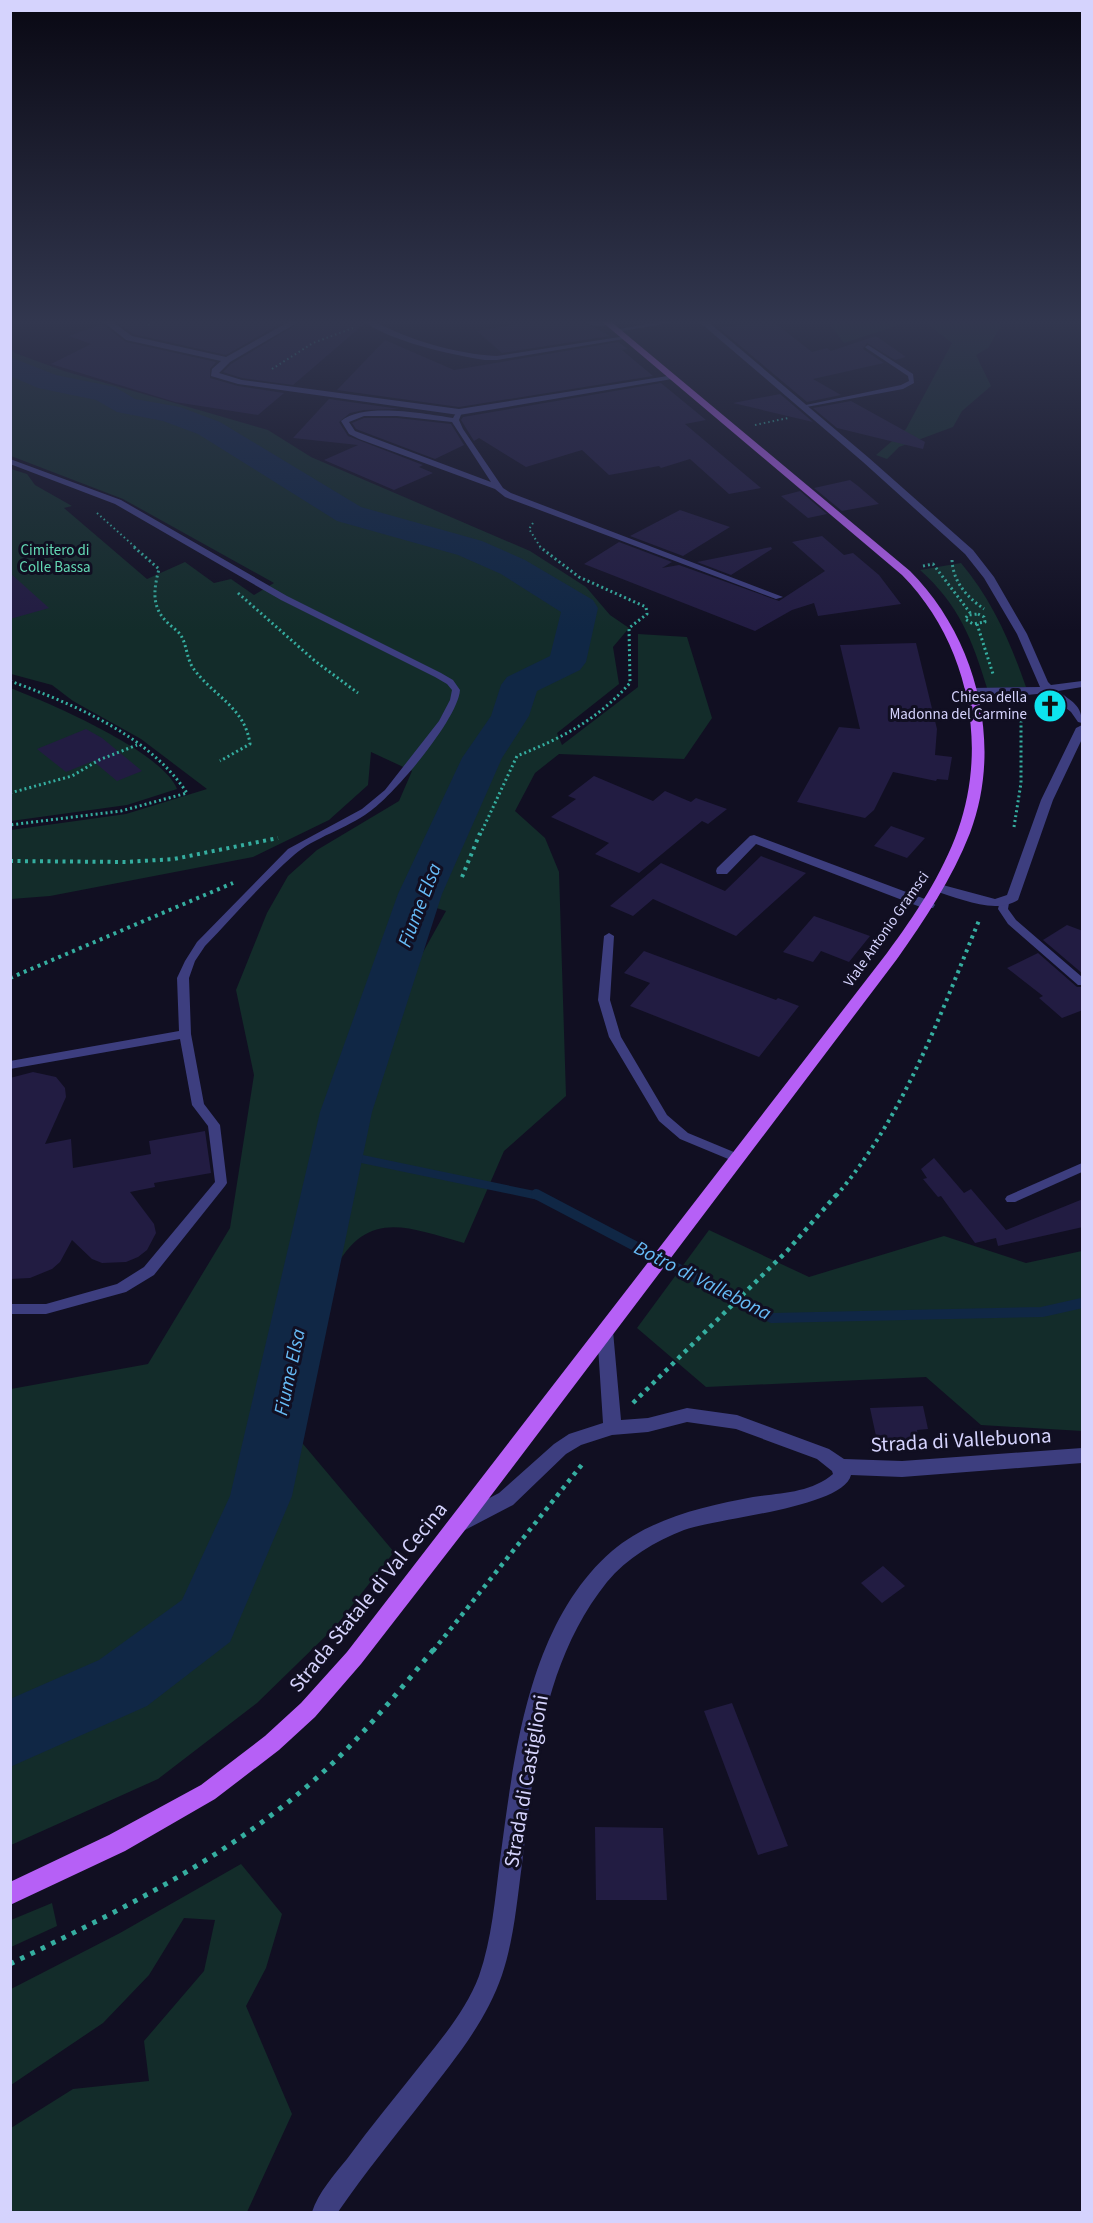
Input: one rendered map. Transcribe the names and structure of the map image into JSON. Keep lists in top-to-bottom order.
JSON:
{
  "streets": {
    "main road": ["Viale Antonio Gramsci", "Strada Statale di Val Cecina"],
    "street": ["Strada di Vallebuona", "Strada di Castiglioni"]
  },
  "crossings": [
    ["Viale Antonio Gramsci", "Strada Statale di Val Cecina"],
    ["Strada di Vallebuona", "Strada di Castiglioni"]
  ],
  "water": ["Fiume Elsa", "Botro di Vallebona"],
  "parks": ["Cimitero di Colle Bassa"],
  "places": {
    "church": ["Chiesa della Madonna del Carmine"]
  }
}
